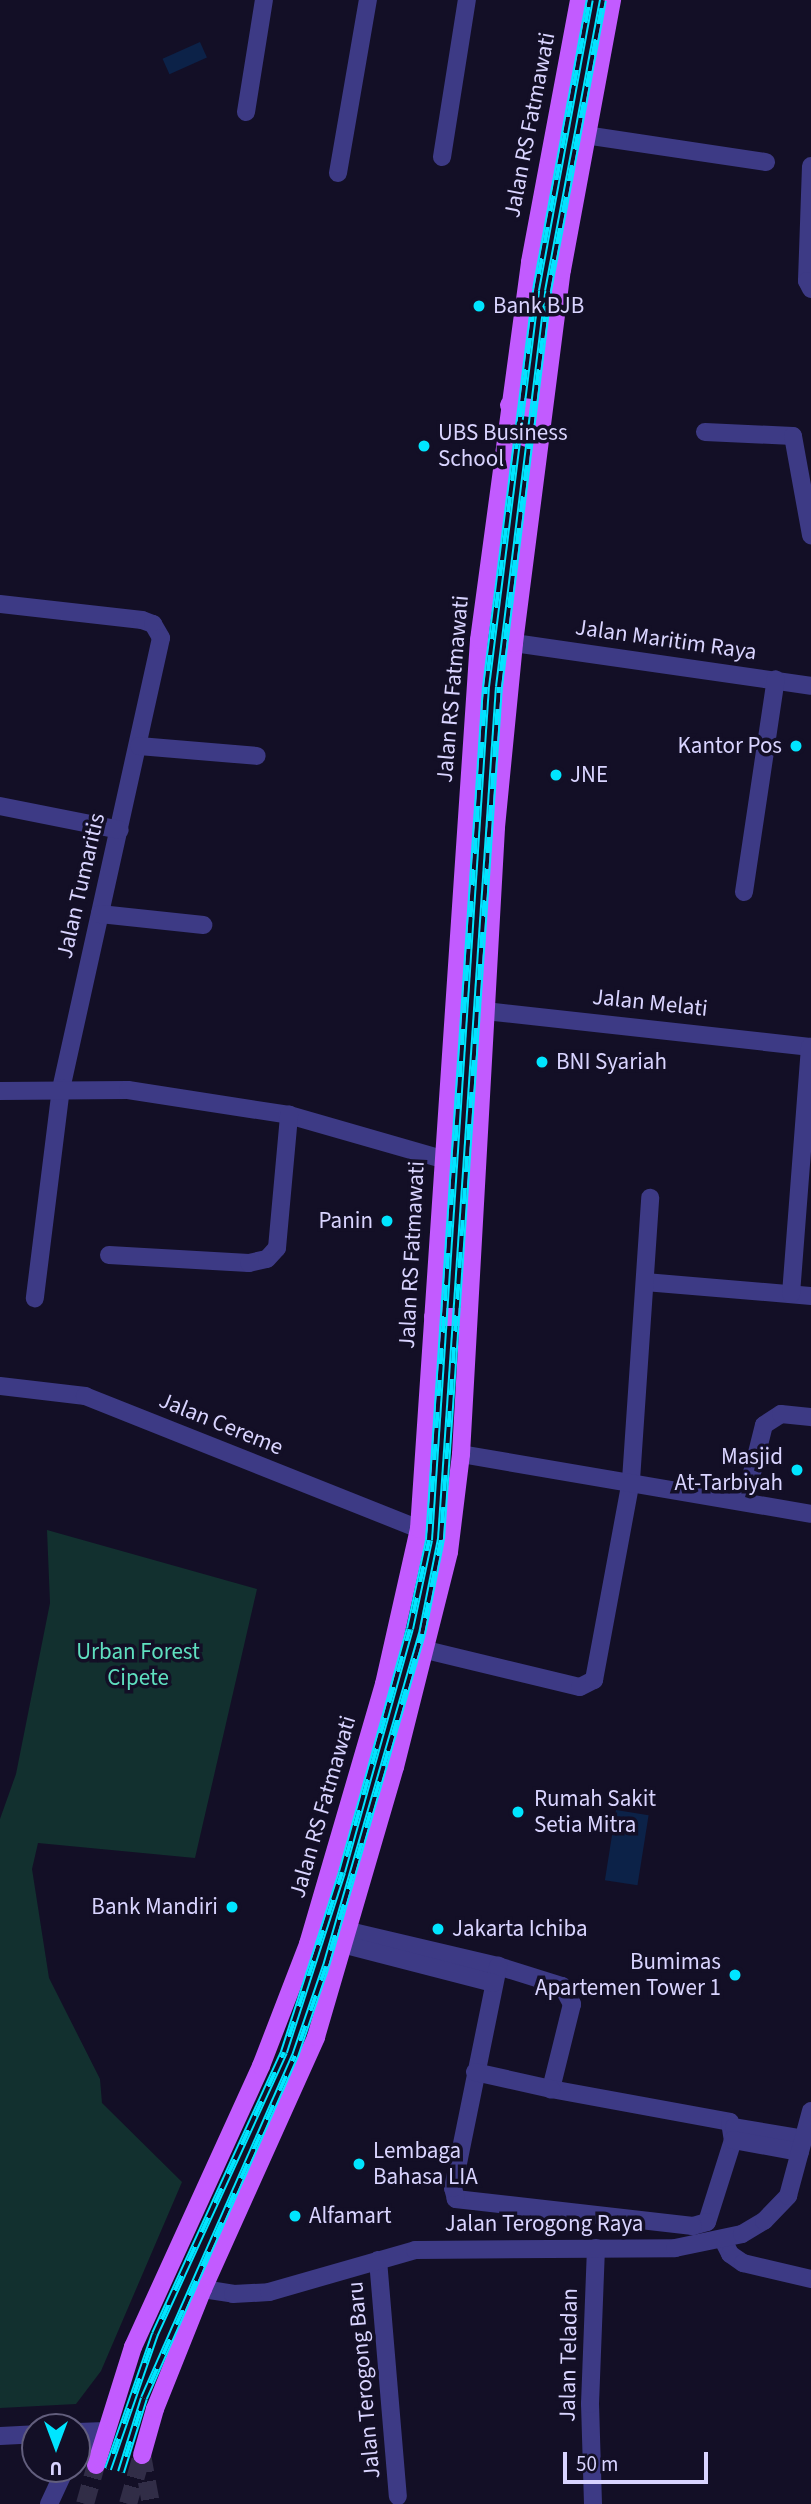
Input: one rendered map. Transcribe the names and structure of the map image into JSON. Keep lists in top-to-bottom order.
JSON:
{
  "streets": {
    "main road": ["Jalan RS Fatmawati"],
    "street": [
      "Jalan Maritim Raya",
      "Jalan Tumaritis",
      "Jalan Melati",
      "Jalan Cereme",
      "Jalan Terogong Raya",
      "Jalan Teladan",
      "Jalan Terogong Baru"
    ]
  },
  "crossings": [
    ["Jalan RS Fatmawati", "Jalan Cereme"],
    ["Jalan Terogong Raya", "Jalan Teladan"],
    ["Jalan Terogong Raya", "Jalan Terogong Baru"]
  ],
  "parks": ["Urban Forest Cipete"],
  "places": [
    "Bank BJB",
    "UBS Business School",
    "Kantor Pos",
    "JNE",
    "BNI Syariah",
    "Panin",
    "Masjid At-Tarbiyah",
    "Rumah Sakit Setia Mitra",
    "Bank Mandiri",
    "Jakarta Ichiba",
    "Bumimas Apartemen Tower 1",
    "Lembaga Bahasa LIA",
    "Alfamart"
  ],
  "scale_bar": "50 m",
  "north": "bottom"
}
